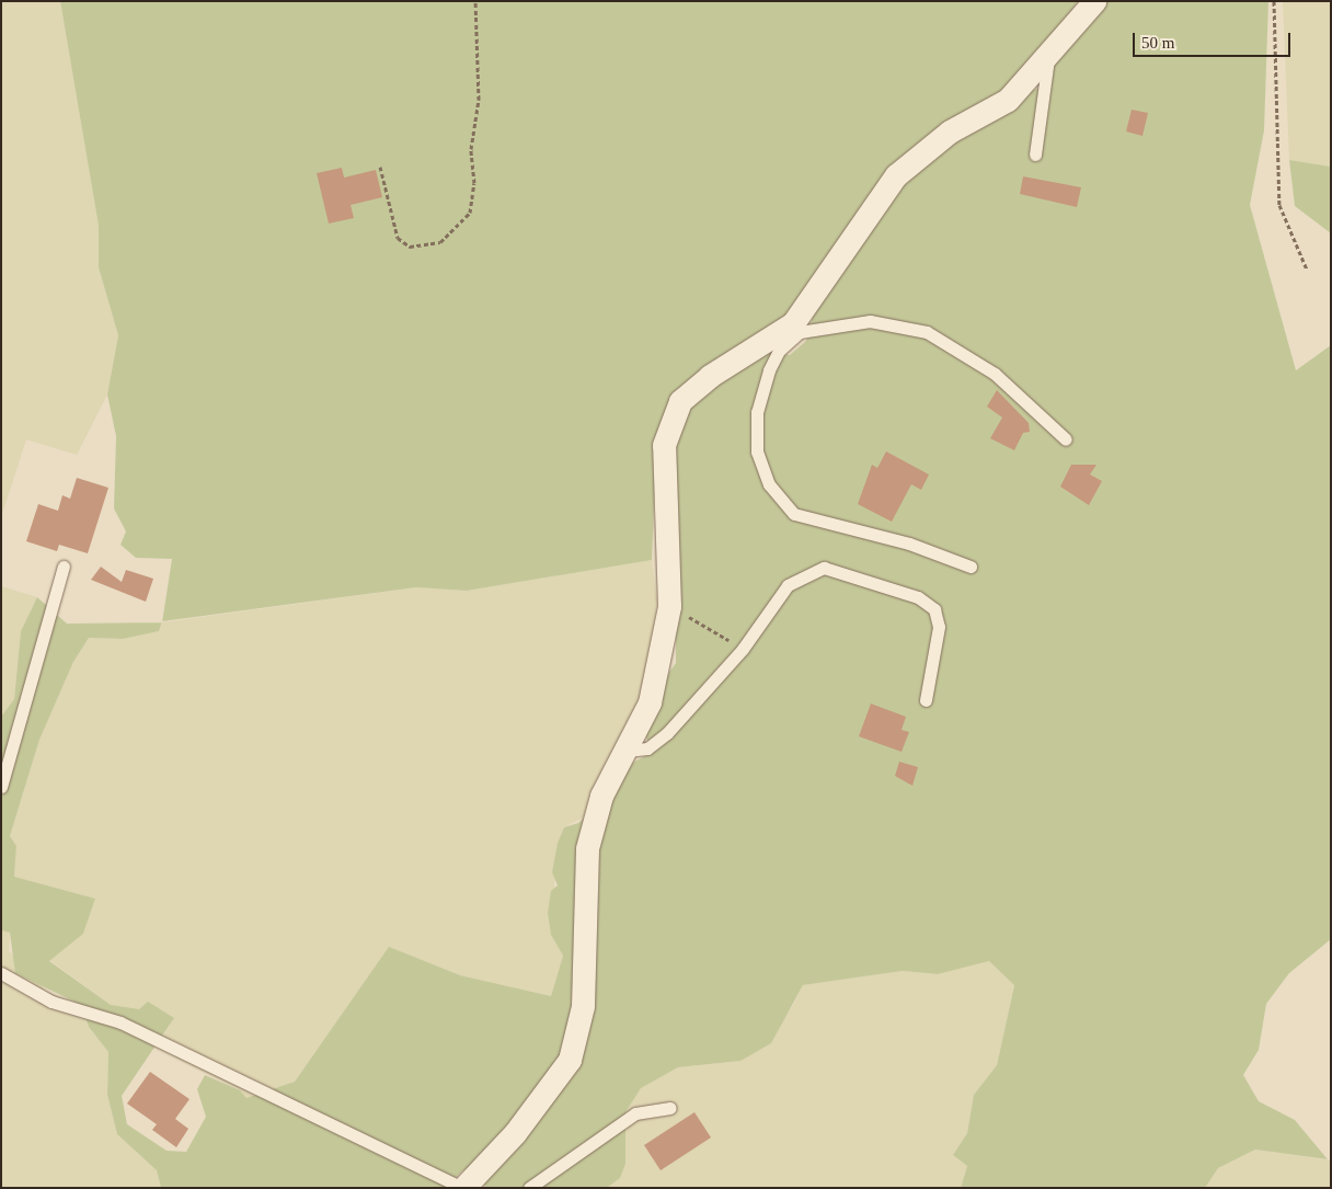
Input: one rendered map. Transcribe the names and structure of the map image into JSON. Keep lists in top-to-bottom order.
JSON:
{
  "scale_bar": "50 m"
}
